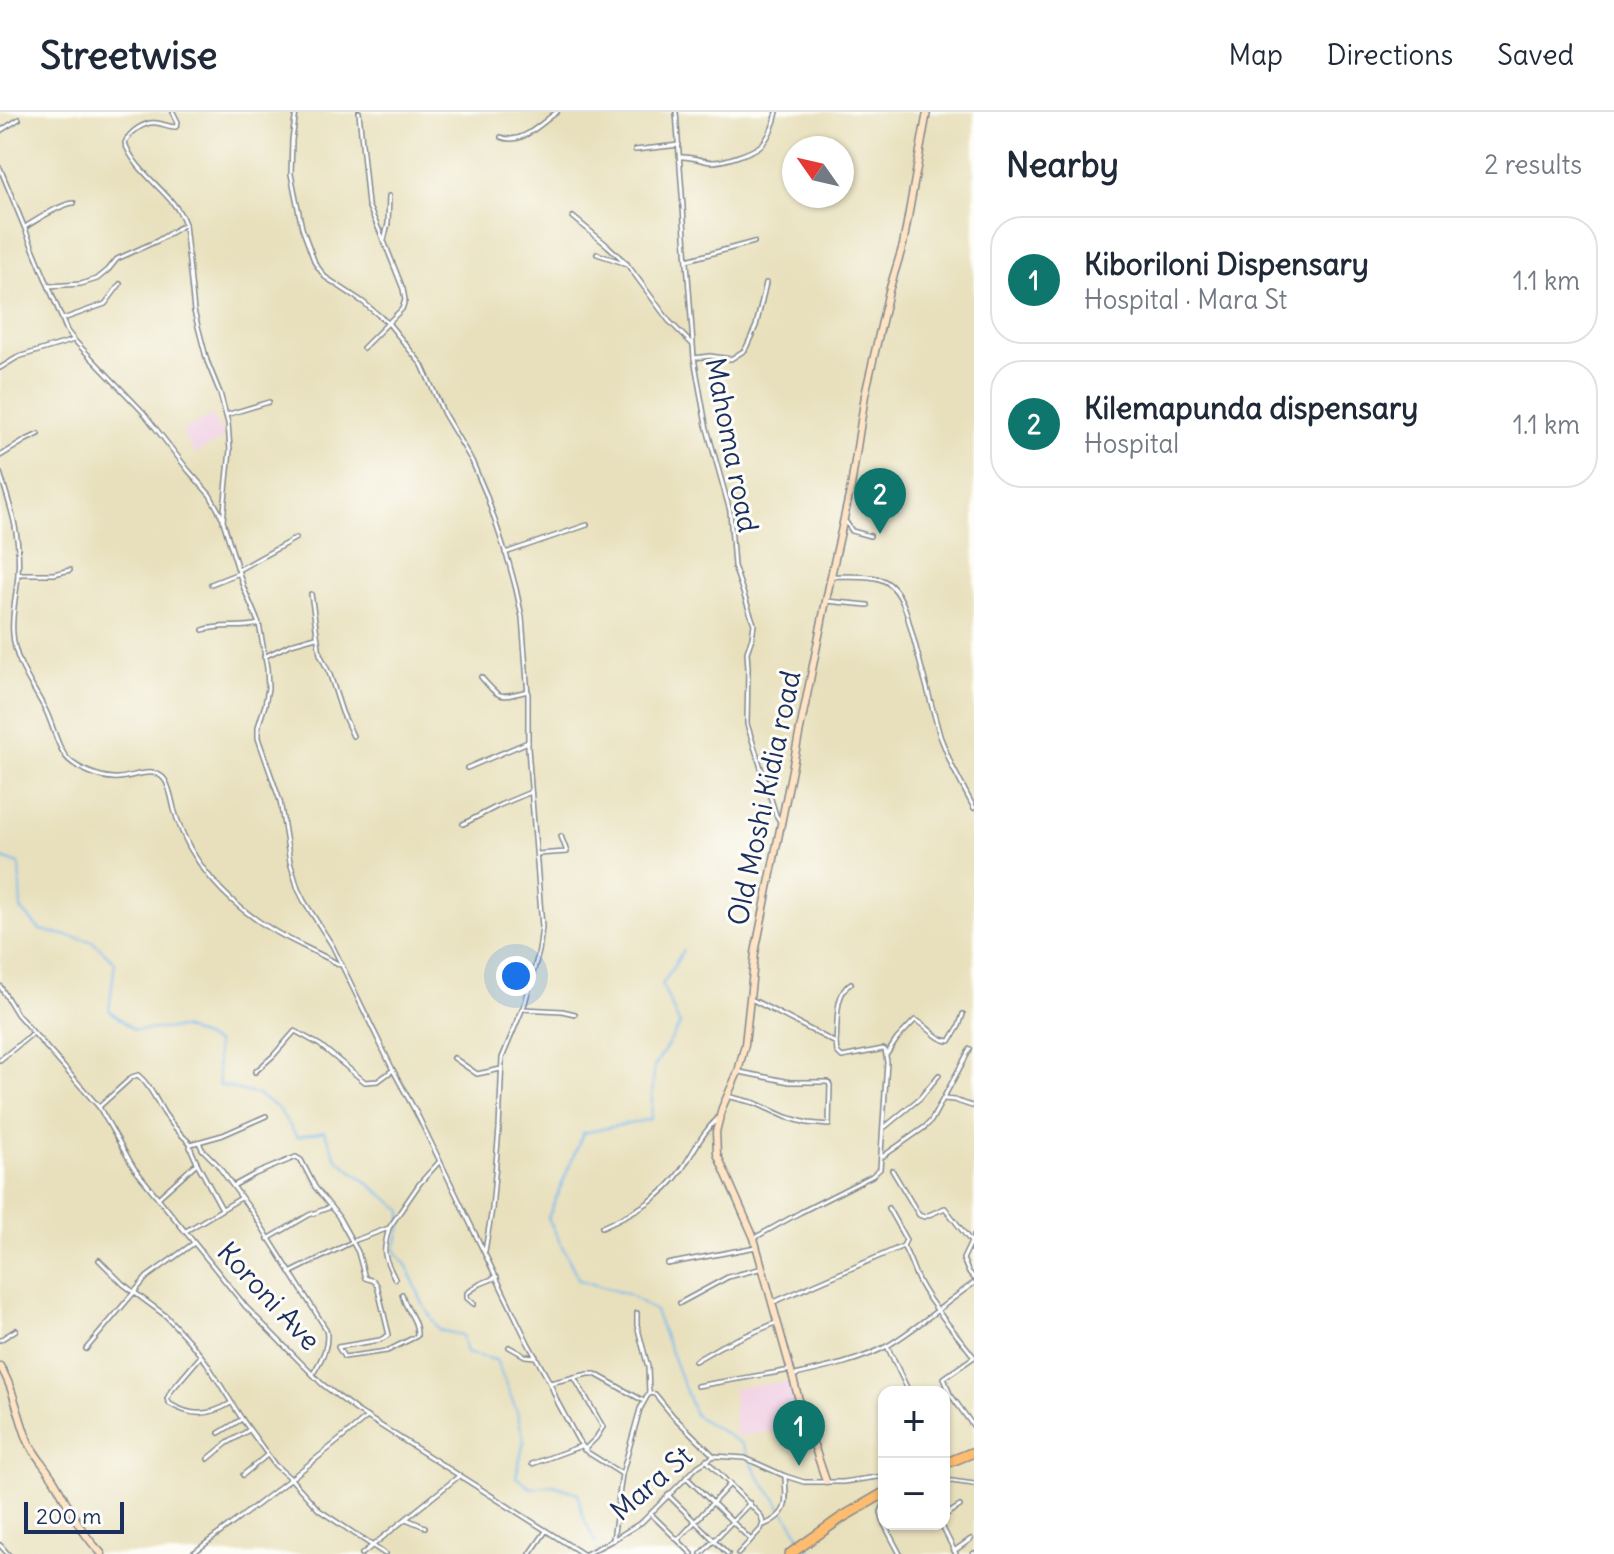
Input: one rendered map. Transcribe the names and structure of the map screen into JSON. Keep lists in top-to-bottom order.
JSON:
{
  "streets": {
    "street": [
      "Mahoma road",
      "Old Moshi Kidia road",
      "Koroni Ave",
      "Mara St"
    ]
  },
  "crossings": [
    ["Mahoma road", "Old Moshi Kidia road"],
    ["Old Moshi Kidia road", "Mara St"],
    ["Koroni Ave", "Mara St"]
  ],
  "scale_bar": "200 m",
  "north": "top left",
  "page": {
    "header": "Streetwise",
    "nav": ["Map", "Directions", "Saved"],
    "heading": ["Nearby", "2 results"],
    "list": [
      {
        "mark": "1",
        "name": "Kiboriloni Dispensary",
        "note": "Hospital · Mara St",
        "value": "1.1 km"
      },
      {
        "mark": "2",
        "name": "Kilemapunda dispensary",
        "note": "Hospital",
        "value": "1.1 km"
      }
    ],
    "pins": ["2", "1"],
    "map_buttons": ["+", "−"],
    "scale": "200 m"
  }
}
